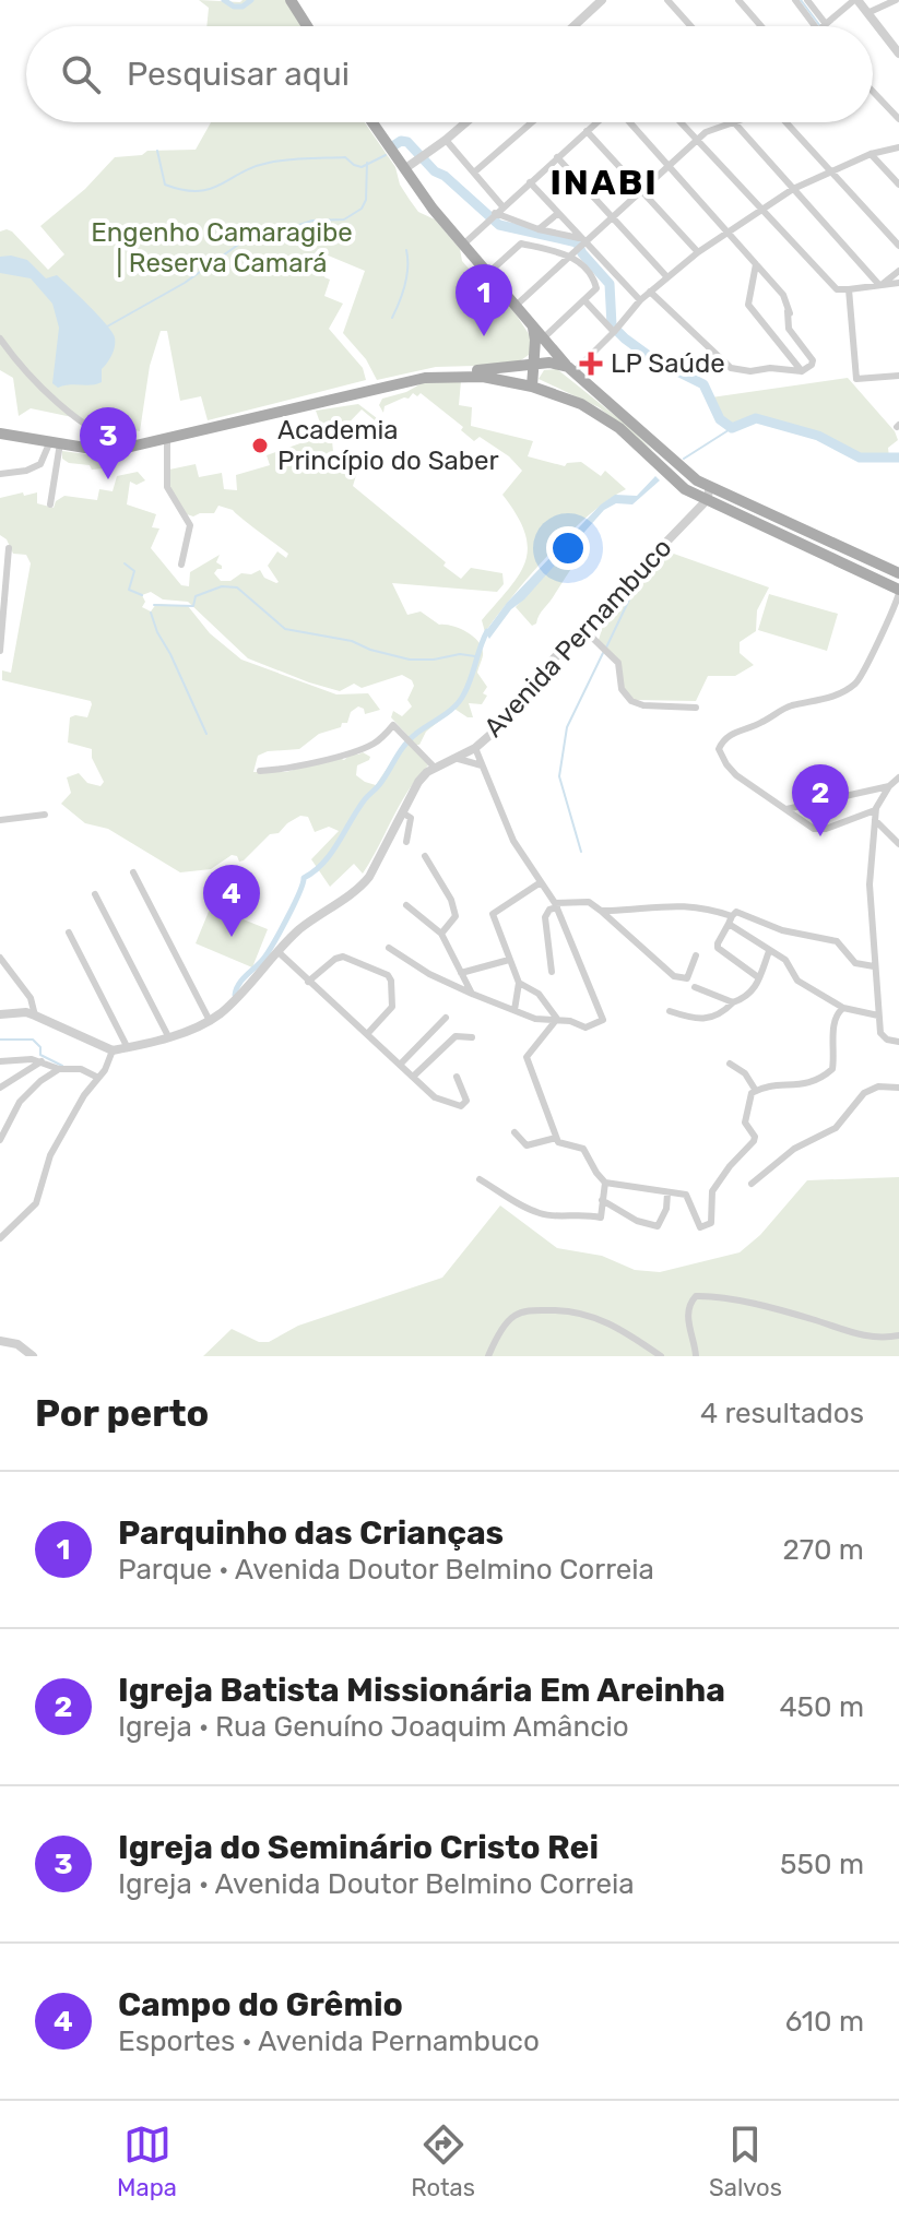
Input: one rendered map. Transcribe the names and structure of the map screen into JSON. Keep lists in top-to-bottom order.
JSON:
{
  "streets": {
    "street": ["Avenida Pernambuco"]
  },
  "districts": ["INABI"],
  "parks": ["Engenho Camaragibe | Reserva Camará"],
  "places": {
    "health": ["LP Saúde"],
    "other": ["Academia Princípio do Saber"]
  },
  "page": {
    "search": "Pesquisar aqui",
    "pins": [
      "1",
      "3",
      "2",
      "4"
    ],
    "heading": ["Por perto", "4 resultados"],
    "list": [
      {
        "mark": "1",
        "name": "Parquinho das Crianças",
        "note": "Parque · Avenida Doutor Belmino Correia",
        "value": "270 m"
      },
      {
        "mark": "2",
        "name": "Igreja Batista Missionária Em Areinha",
        "note": "Igreja · Rua Genuíno Joaquim Amâncio",
        "value": "450 m"
      },
      {
        "mark": "3",
        "name": "Igreja do Seminário Cristo Rei",
        "note": "Igreja · Avenida Doutor Belmino Correia",
        "value": "550 m"
      },
      {
        "mark": "4",
        "name": "Campo do Grêmio",
        "note": "Esportes · Avenida Pernambuco",
        "value": "610 m"
      }
    ],
    "nav": ["Mapa", "Rotas", "Salvos"]
  }
}
